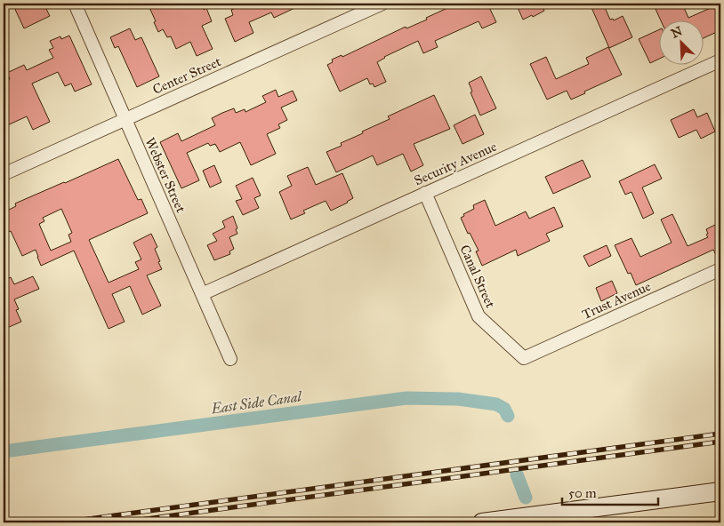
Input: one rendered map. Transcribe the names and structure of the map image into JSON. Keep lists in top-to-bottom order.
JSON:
{
  "streets": {
    "street": [
      "Center Street",
      "Security Avenue",
      "Webster Street",
      "Canal Street",
      "Trust Avenue"
    ]
  },
  "crossings": [
    ["Center Street", "Webster Street"],
    ["Security Avenue", "Webster Street"],
    ["Security Avenue", "Canal Street"],
    ["Canal Street", "Trust Avenue"]
  ],
  "water": ["East Side Canal"],
  "scale_bar": "50 m",
  "north": "top left"
}
